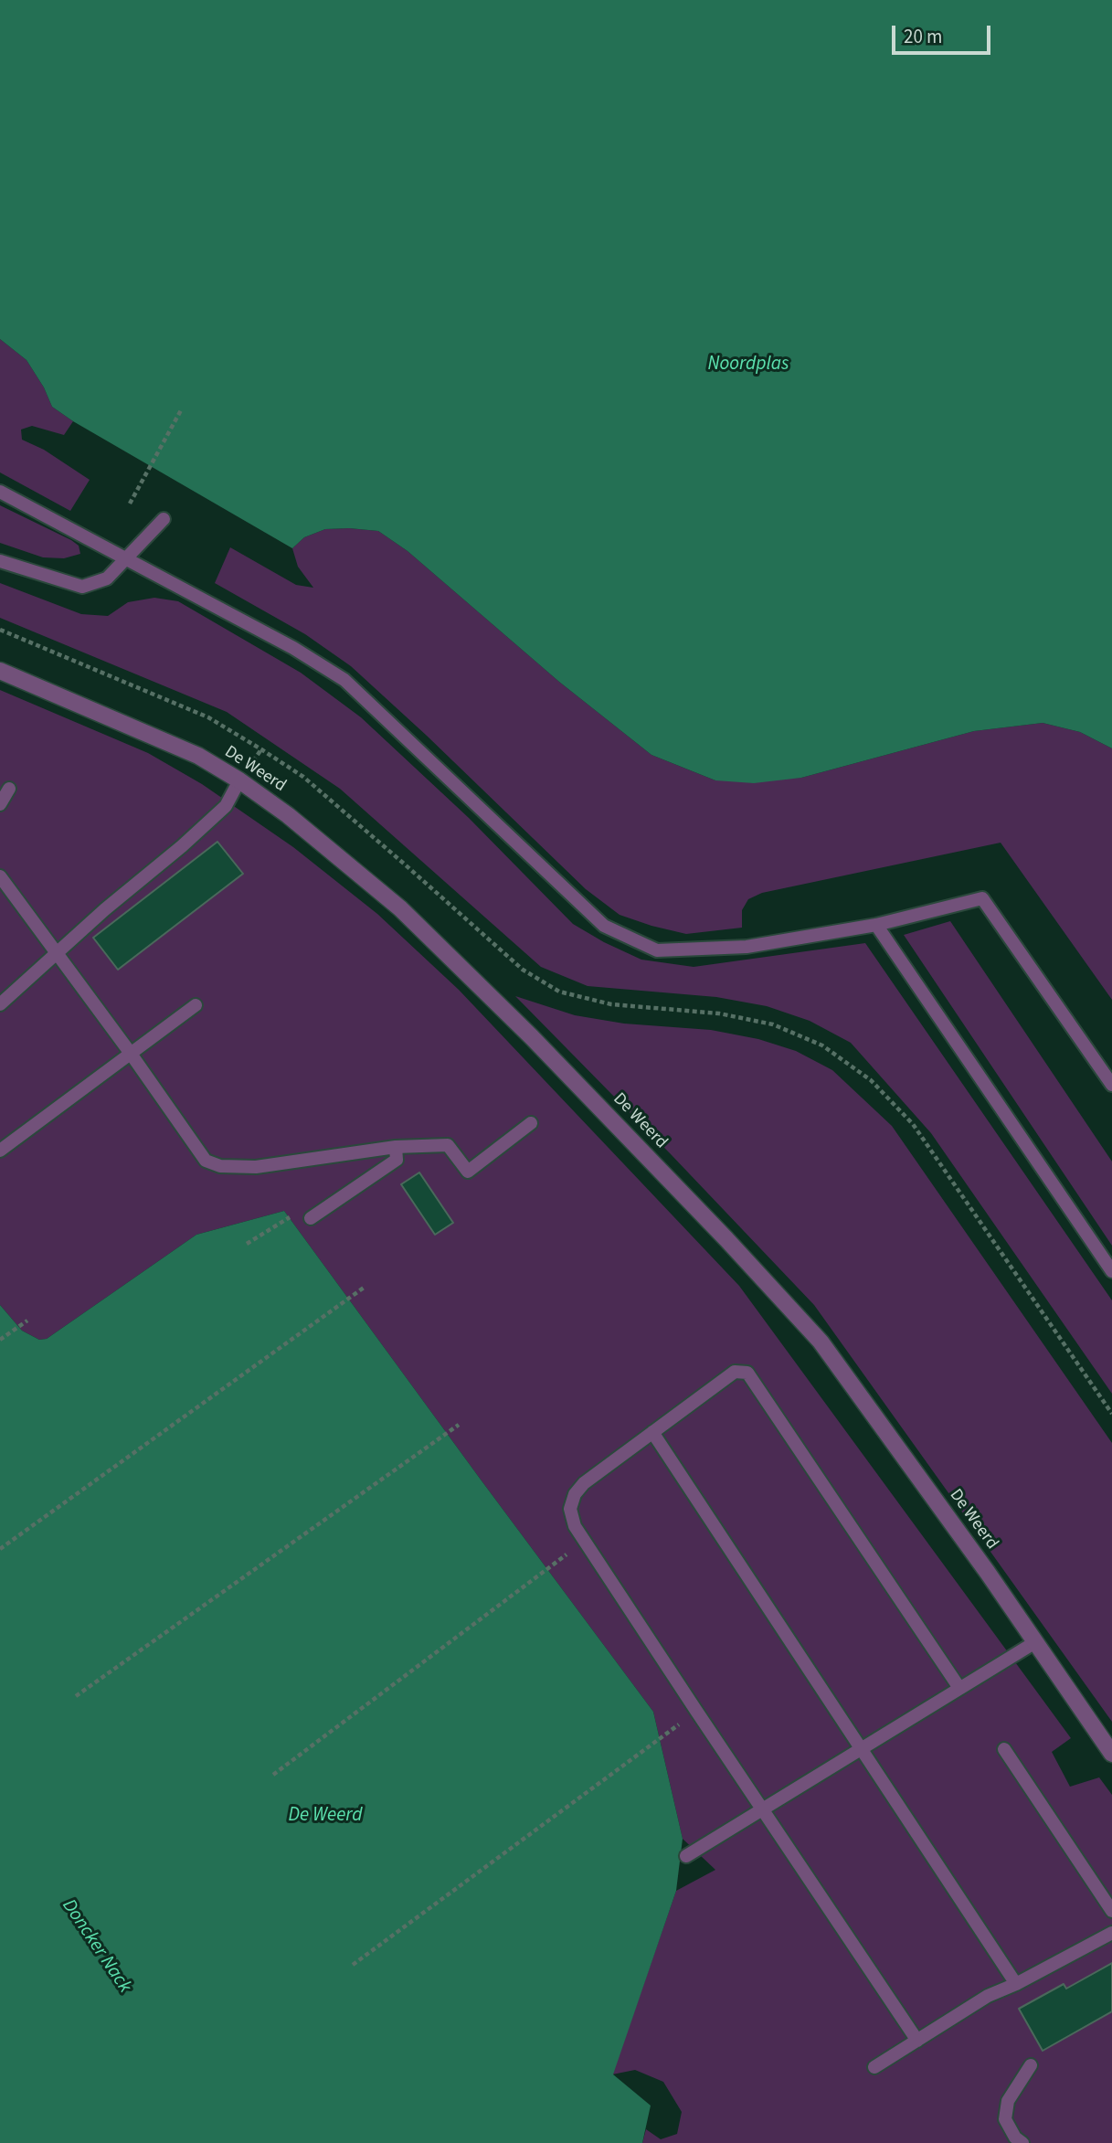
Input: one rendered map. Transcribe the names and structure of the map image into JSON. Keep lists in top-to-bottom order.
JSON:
{
  "streets": {
    "street": ["De Weerd"]
  },
  "water": ["Noordplas", "De Weerd", "Doncker Nack"],
  "scale_bar": "20 m"
}
